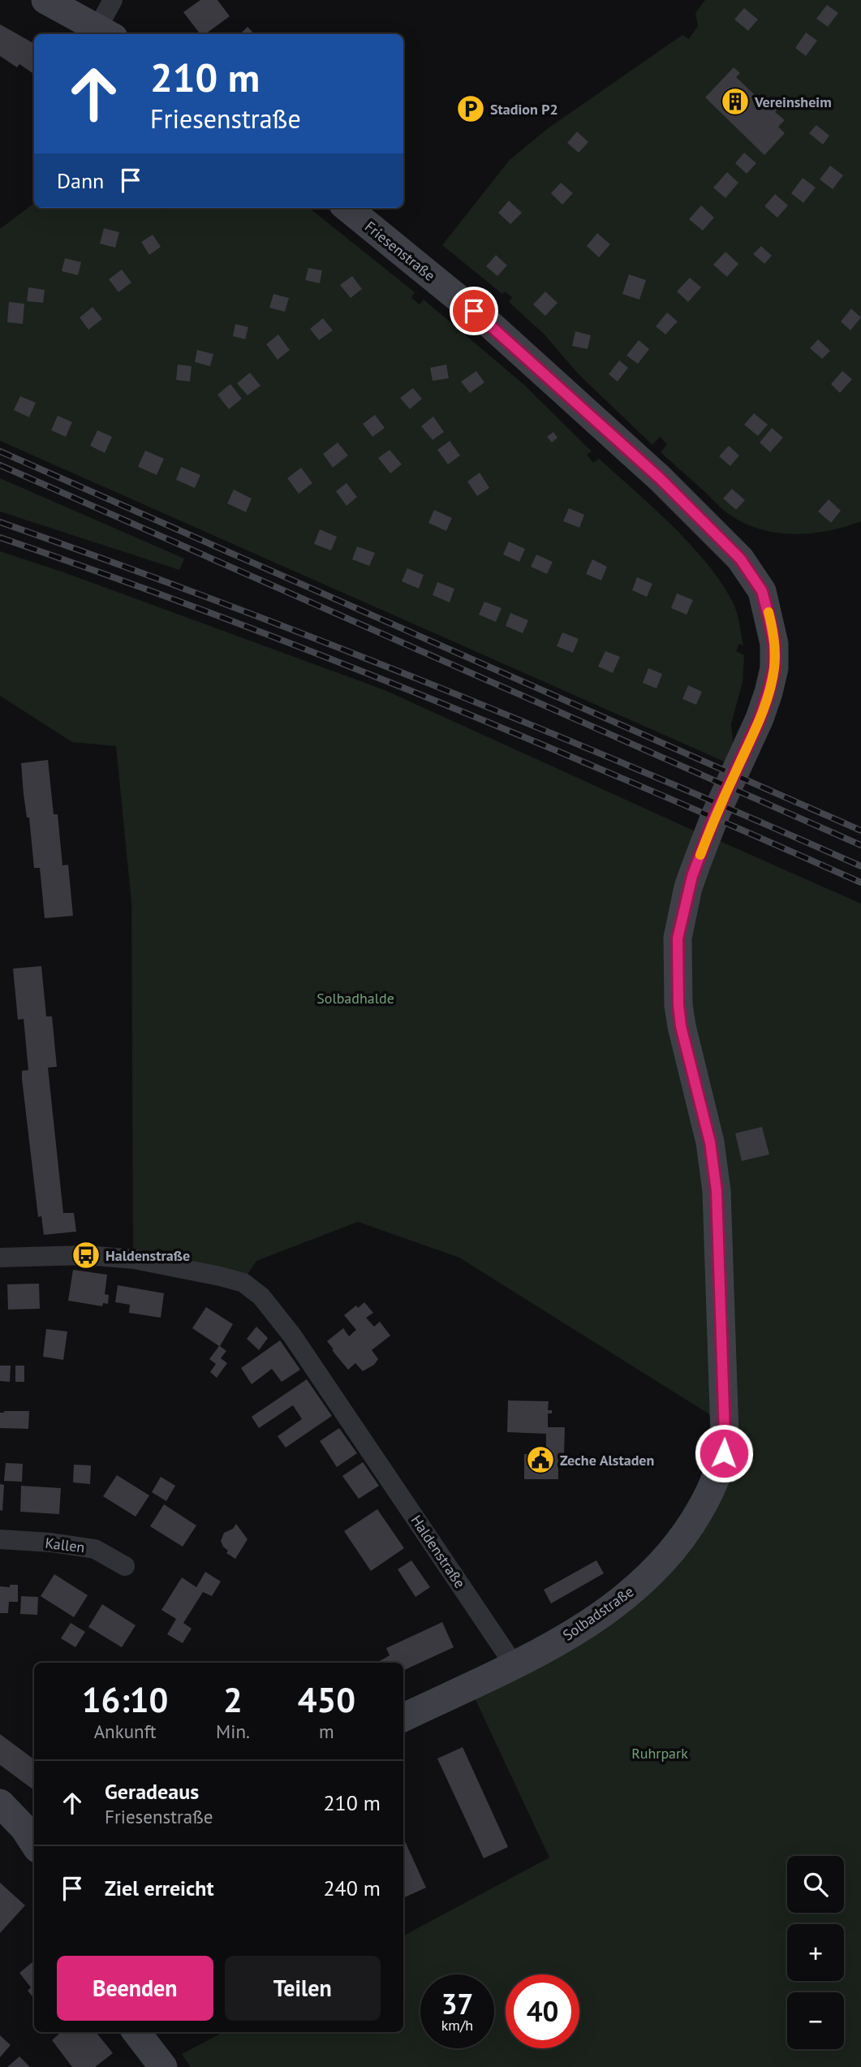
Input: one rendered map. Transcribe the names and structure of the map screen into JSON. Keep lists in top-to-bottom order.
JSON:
{
  "streets": {
    "street": [
      "Friesenstraße",
      "Kallen",
      "Haldenstraße",
      "Solbadstraße"
    ]
  },
  "crossings": [
    ["Friesenstraße", "Solbadstraße"],
    ["Haldenstraße", "Solbadstraße"]
  ],
  "parks": ["Solbadhalde", "Ruhrpark"],
  "places": {
    "building": ["Vereinsheim"],
    "parking": ["Stadion P2"],
    "bus stop": ["Haldenstraße"],
    "public building": ["Zeche Alstaden"]
  },
  "page": {
    "turn": ["210 m", "Friesenstraße"],
    "then": "Dann",
    "eta": [
      "16:10",
      "Ankunft",
      "2",
      "Min.",
      "450",
      "m"
    ],
    "list": [
      {
        "name": "Geradeaus",
        "note": "Friesenstraße",
        "value": "210 m"
      },
      {
        "name": "Ziel erreicht",
        "value": "240 m"
      }
    ],
    "map_buttons": ["+", "−"],
    "buttons": ["Beenden", "Teilen"],
    "speed": "37 km/h",
    "limit": "40"
  }
}
